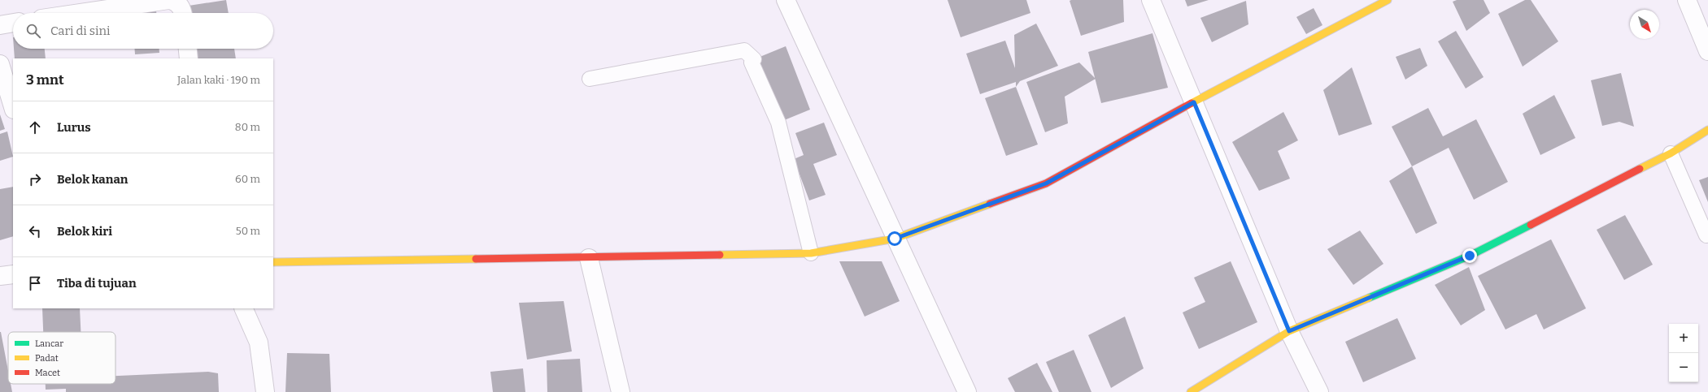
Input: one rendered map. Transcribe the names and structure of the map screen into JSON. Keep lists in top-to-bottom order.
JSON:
{
  "legend": ["Lancar", "Padat", "Macet"],
  "north": "bottom right",
  "page": {
    "search": "Cari di sini",
    "heading": ["3 mnt", "Jalan kaki · 190 m"],
    "list": [
      ["Lurus", "80 m"],
      ["Belok kanan", "60 m"],
      ["Belok kiri", "50 m"],
      "Tiba di tujuan"
    ],
    "map_buttons": ["+", "−"]
  }
}
